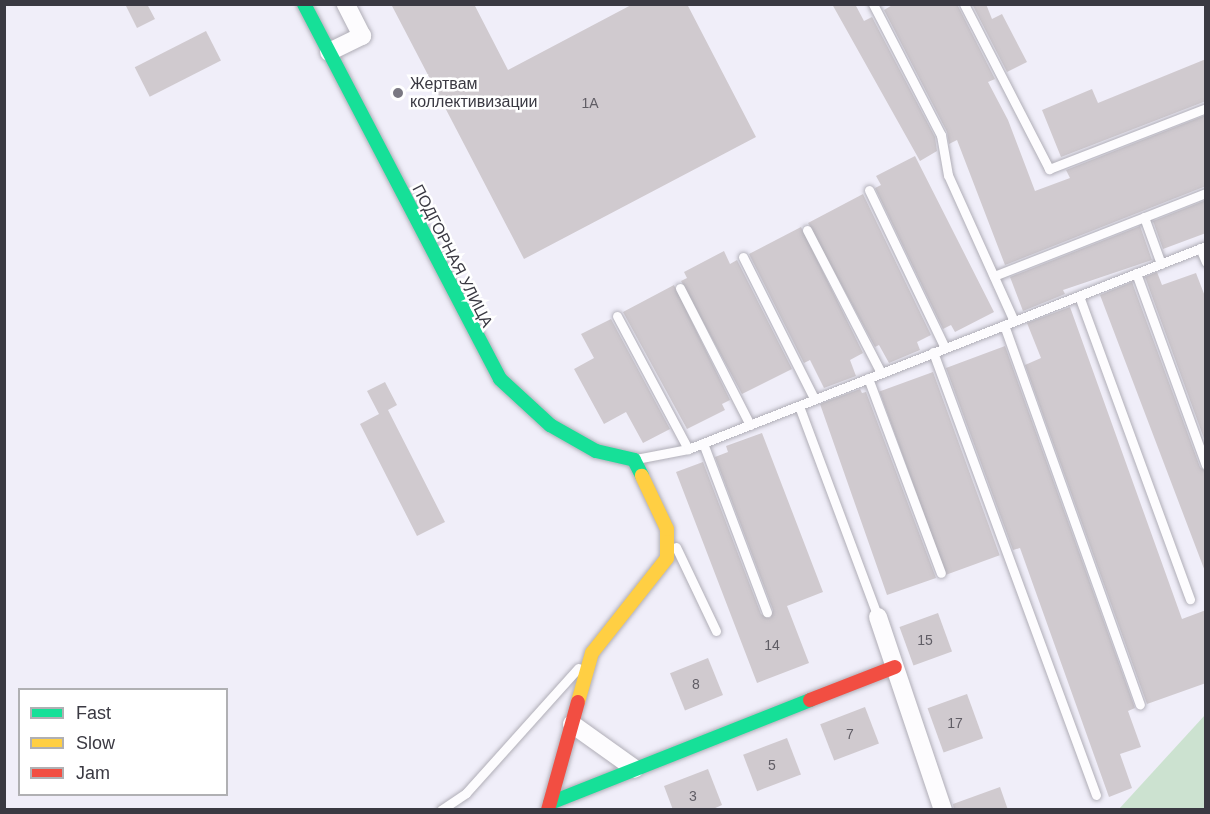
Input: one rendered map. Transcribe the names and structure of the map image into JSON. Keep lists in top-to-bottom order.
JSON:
{
  "streets": {
    "street": ["ПОДГОРНАЯ УЛИЦА"]
  },
  "places": ["Жертвам коллективизации"],
  "house_numbers": [
    "1А",
    "15",
    "14",
    "8",
    "17",
    "7",
    "5",
    "3"
  ],
  "legend": ["Fast", "Slow", "Jam"]
}
